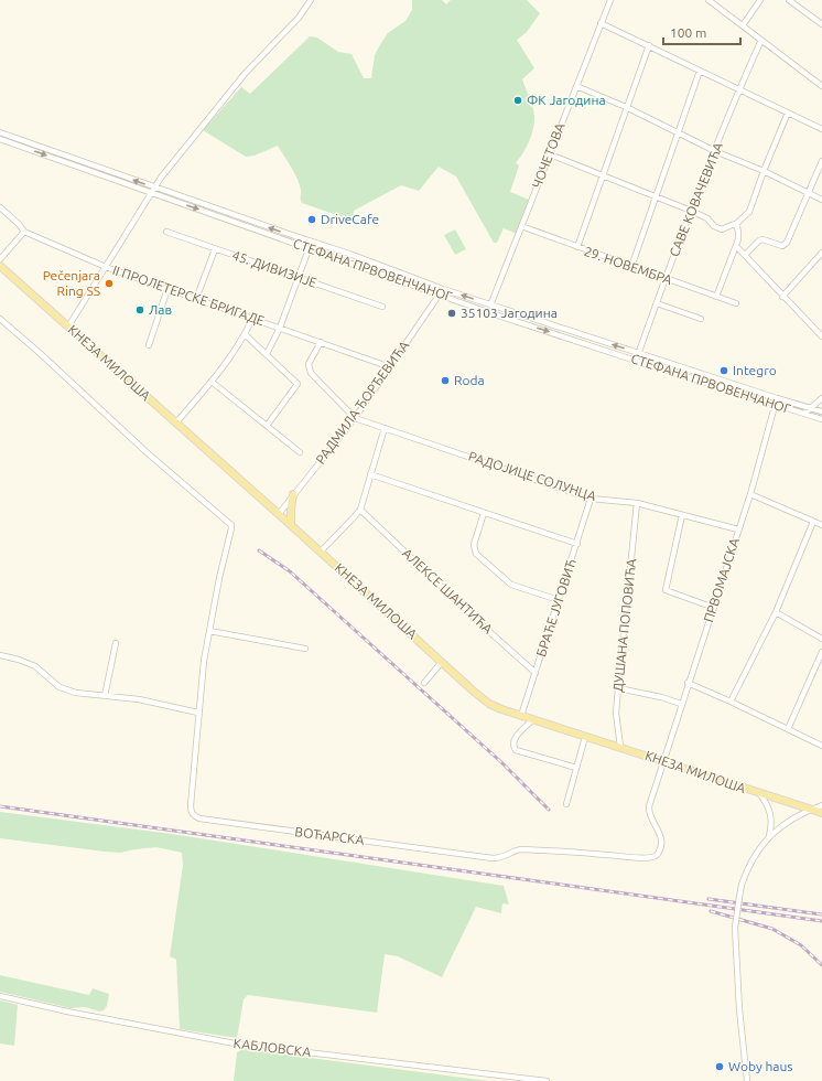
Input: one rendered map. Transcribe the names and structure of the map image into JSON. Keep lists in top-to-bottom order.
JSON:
{
  "streets": {
    "main road": ["КНЕЗА МИЛОША"],
    "street": [
      "ЧОЧЕТОВА",
      "САВЕ КОВАЧЕВИЋА",
      "29. НОВЕМБРА",
      "45. ДИВИЗИЈЕ",
      "СТЕФАНА ПРВОВЕНЧАНОГ",
      "II ПРОЛЕТЕРСКЕ БРИГАДЕ",
      "РАДМИЛА ЂОРЂЕВИЋА",
      "РАДОЈИЦЕ СОЛУНЦА",
      "ПРВОМАЈСКА",
      "АЛЕКСЕ ШАНТИЋА",
      "БРАЋЕ ЈУГОВИЋ",
      "ДУШАНА ПОПОВИЋА",
      "ВОЋАРСКА",
      "КАБЛОВСКА"
    ]
  },
  "crossings": [
    ["ЧОЧЕТОВА", "29. НОВЕМБРА"],
    ["ЧОЧЕТОВА", "СТЕФАНА ПРВОВЕНЧАНОГ"],
    ["САВЕ КОВАЧЕВИЋА", "29. НОВЕМБРА"],
    ["САВЕ КОВАЧЕВИЋА", "СТЕФАНА ПРВОВЕНЧАНОГ"],
    ["СТЕФАНА ПРВОВЕНЧАНОГ", "РАДМИЛА ЂОРЂЕВИЋА"],
    ["СТЕФАНА ПРВОВЕНЧАНОГ", "ПРВОМАЈСКА"],
    ["II ПРОЛЕТЕРСКЕ БРИГАДЕ", "РАДМИЛА ЂОРЂЕВИЋА"],
    ["КНЕЗА МИЛОША", "РАДМИЛА ЂОРЂЕВИЋА"],
    ["КНЕЗА МИЛОША", "ПРВОМАЈСКА"],
    ["КНЕЗА МИЛОША", "БРАЋЕ ЈУГОВИЋ"],
    ["КНЕЗА МИЛОША", "ДУШАНА ПОПОВИЋА"],
    ["КНЕЗА МИЛОША", "ВОЋАРСКА"],
    ["РАДМИЛА ЂОРЂЕВИЋА", "РАДОЈИЦЕ СОЛУНЦА"],
    ["РАДОЈИЦЕ СОЛУНЦА", "ПРВОМАЈСКА"],
    ["РАДОЈИЦЕ СОЛУНЦА", "БРАЋЕ ЈУГОВИЋ"],
    ["РАДОЈИЦЕ СОЛУНЦА", "ДУШАНА ПОПОВИЋА"],
    ["ПРВОМАЈСКА", "ВОЋАРСКА"],
    ["АЛЕКСЕ ШАНТИЋА", "БРАЋЕ ЈУГОВИЋ"]
  ],
  "places": [
    "ФК Јагодина",
    "DriveCafe",
    "Pečenjara Ring SS",
    "Лав",
    "35103 Јагодина",
    "Integro",
    "Roda",
    "Woby haus"
  ],
  "scale_bar": "100 m"
}
